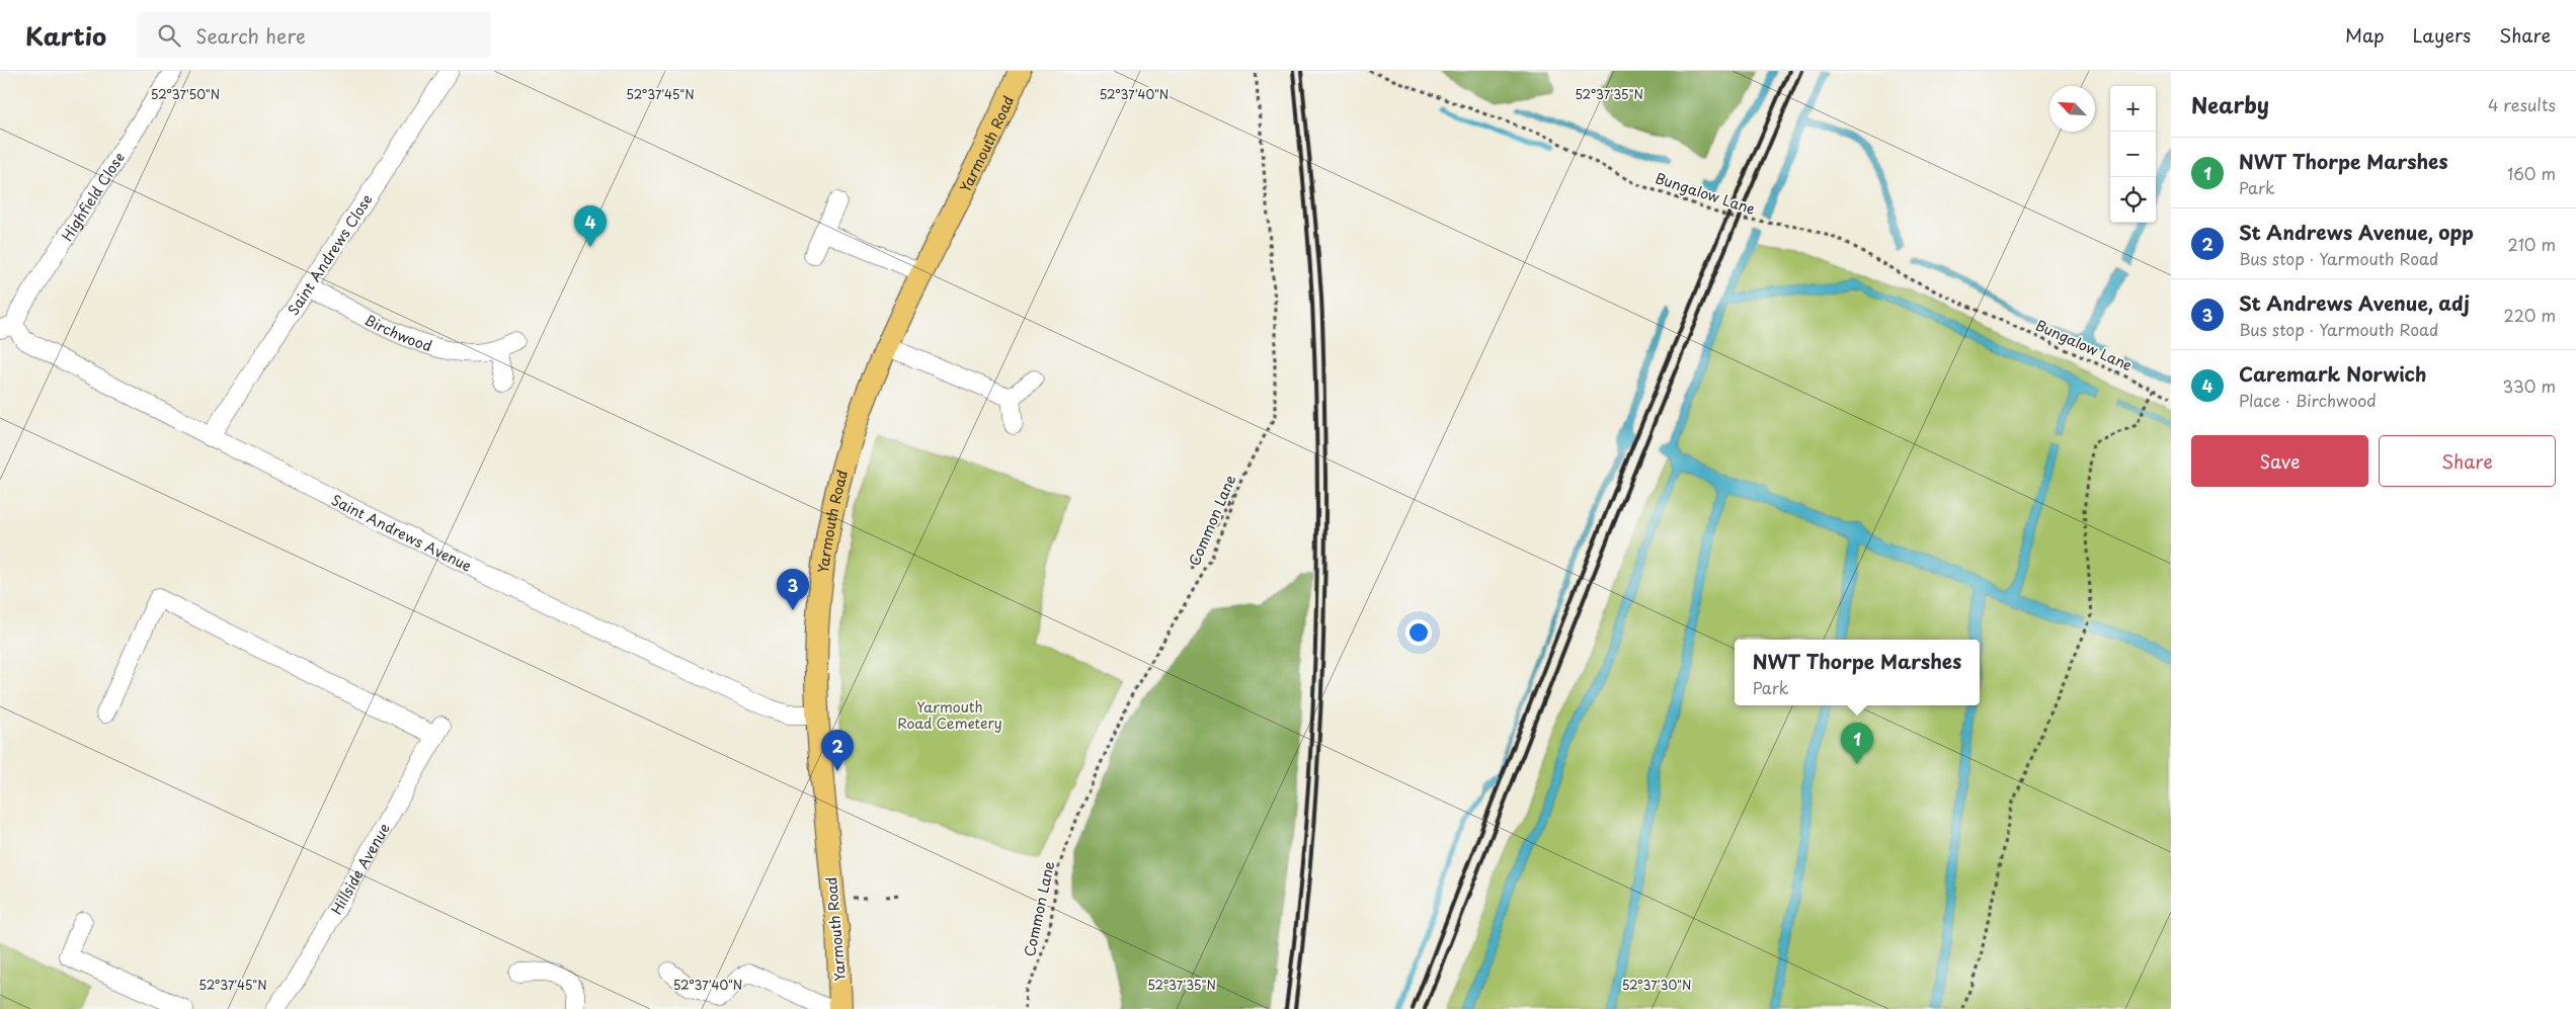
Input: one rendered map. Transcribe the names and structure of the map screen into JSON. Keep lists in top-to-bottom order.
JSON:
{
  "streets": {
    "main road": ["Yarmouth Road"],
    "street": [
      "Highfield Close",
      "Saint Andrews Close",
      "Birchwood",
      "Saint Andrews Avenue",
      "Hillside Avenue"
    ],
    "path": ["Bungalow Lane", "Common Lane"]
  },
  "crossings": [
    ["Yarmouth Road", "Saint Andrews Avenue"],
    ["Highfield Close", "Saint Andrews Avenue"],
    ["Saint Andrews Close", "Birchwood"],
    ["Saint Andrews Close", "Saint Andrews Avenue"]
  ],
  "parks": ["Yarmouth Road Cemetery"],
  "north": "top left",
  "page": {
    "header": "Kartio",
    "search": "Search here",
    "nav": ["Map", "Layers", "Share"],
    "heading": ["Nearby", "4 results"],
    "map_buttons": ["+", "−"],
    "list": [
      {
        "mark": "1",
        "name": "NWT Thorpe Marshes",
        "note": "Park",
        "value": "160 m"
      },
      {
        "mark": "2",
        "name": "St Andrews Avenue, opp",
        "note": "Bus stop · Yarmouth Road",
        "value": "210 m"
      },
      {
        "mark": "3",
        "name": "St Andrews Avenue, adj",
        "note": "Bus stop · Yarmouth Road",
        "value": "220 m"
      },
      {
        "mark": "4",
        "name": "Caremark Norwich",
        "note": "Place · Birchwood",
        "value": "330 m"
      }
    ],
    "pins": [
      "4",
      "3",
      "1",
      "2"
    ],
    "buttons": ["Save", "Share"],
    "popup": ["NWT Thorpe Marshes", "Park"]
  },
  "coordinates": [
    "52°37'50\"N",
    "52°37'45\"N",
    "52°37'40\"N",
    "52°37'35\"N",
    "52°37'30\"N"
  ]
}
